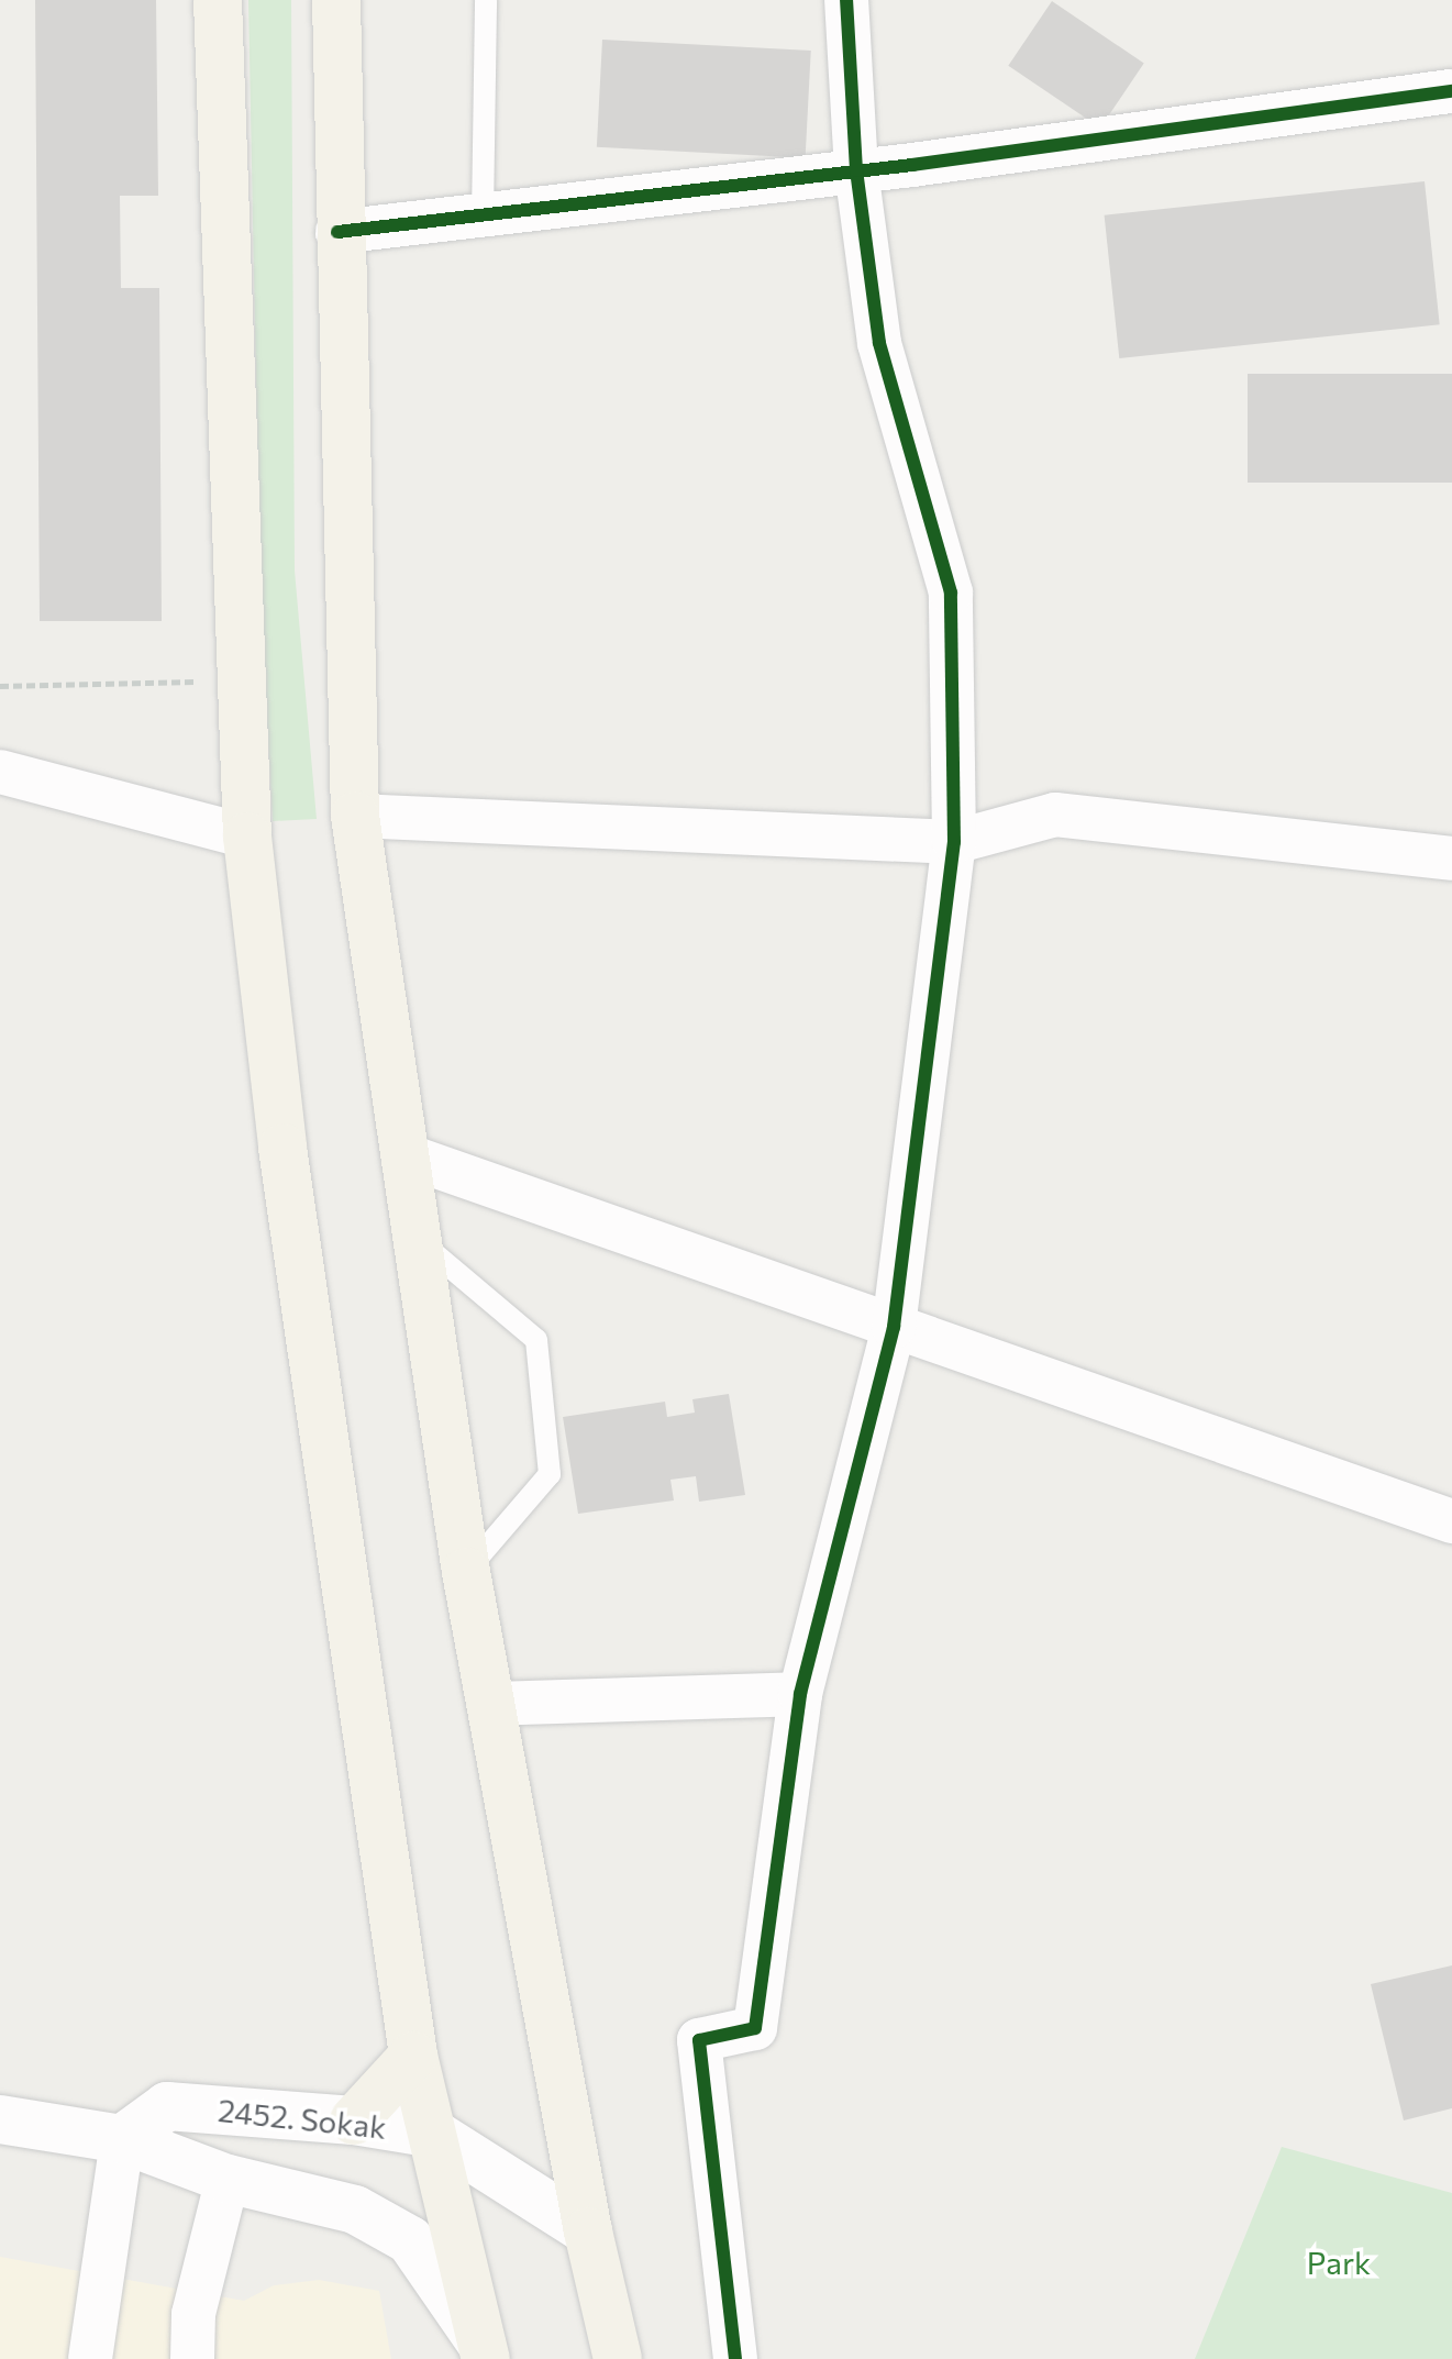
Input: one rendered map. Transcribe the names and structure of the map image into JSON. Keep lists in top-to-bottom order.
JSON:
{
  "streets": {
    "main road": ["2452. Sokak"]
  },
  "parks": ["Park"]
}
